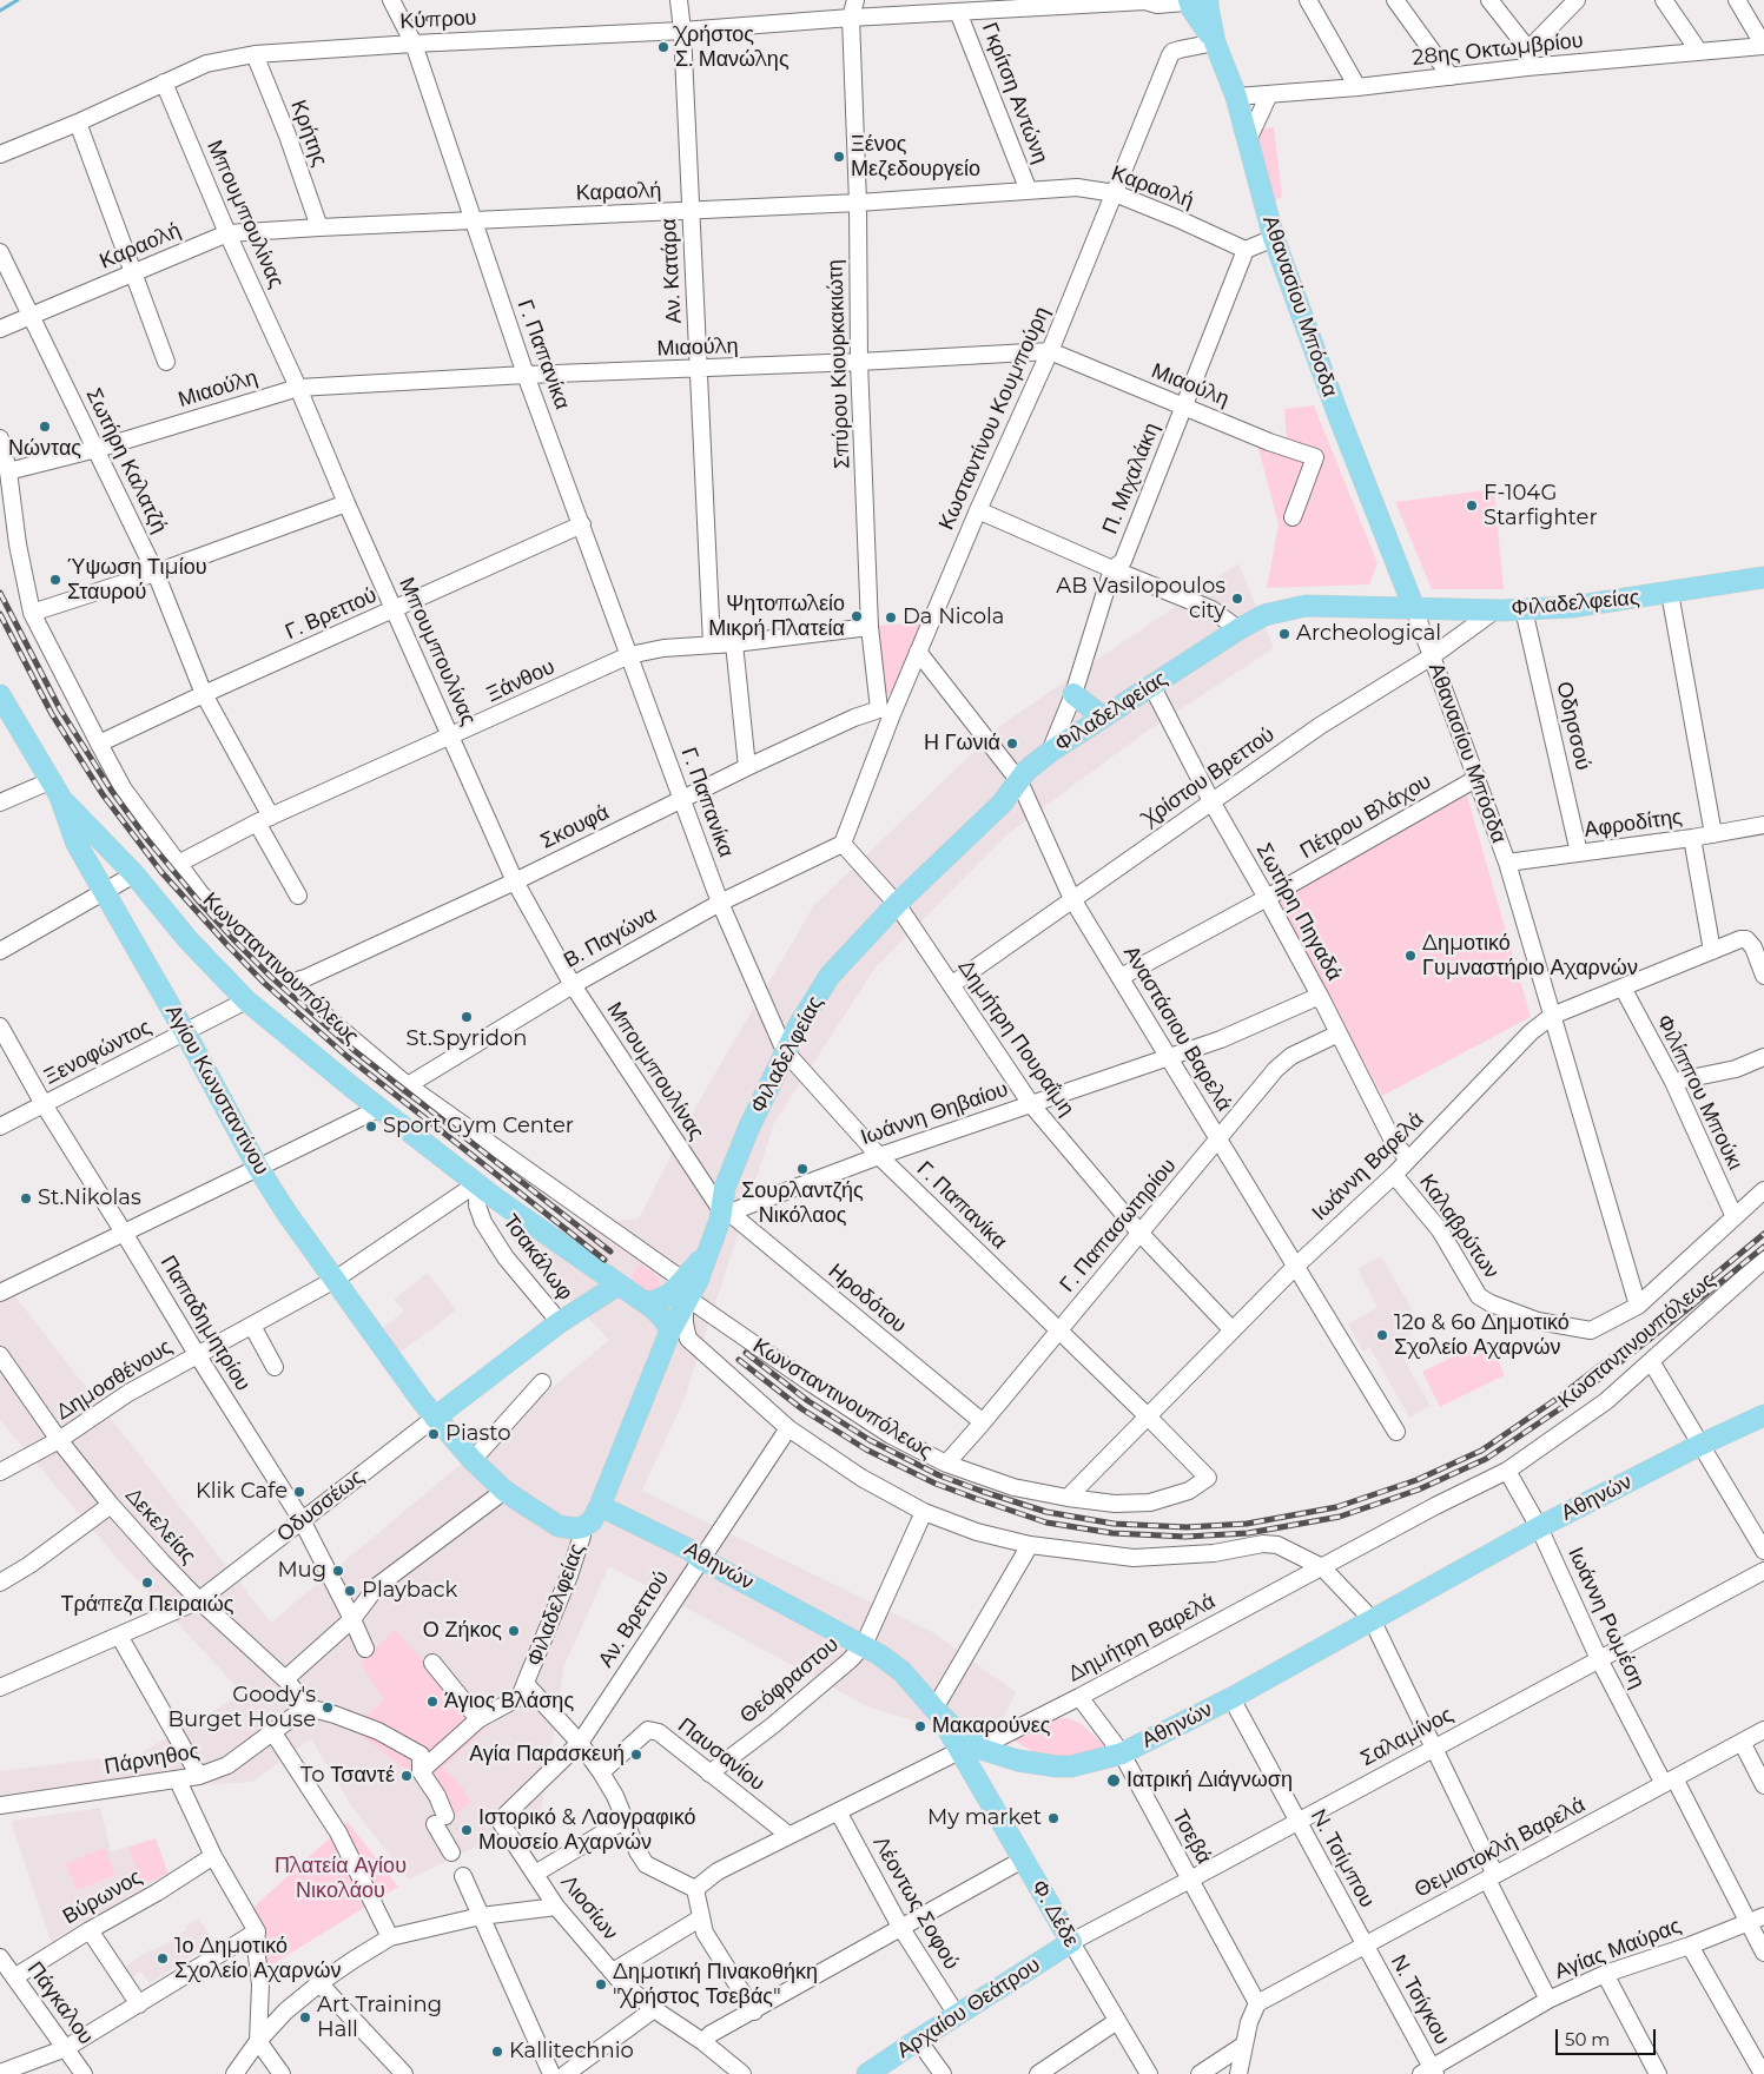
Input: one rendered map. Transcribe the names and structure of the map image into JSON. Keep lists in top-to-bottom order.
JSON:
{
  "streets": {
    "main road": [
      "Αθανασίου Μπόσδα",
      "Φιλαδελφείας",
      "Κωνσταντινουπόλεως",
      "Αγίου Κωνσταντίνου",
      "Αθηνών",
      "Οδυσσέως",
      "Φ. Δέδε",
      "Αρχαίου Θεάτρου"
    ],
    "street": [
      "Κύπρου",
      "28ης Οκτωμβρίου",
      "Γκρίτση Αντώνη",
      "Κρήτης",
      "Καραολή",
      "Μπουμπουλίνας",
      "Αν. Κατάρα",
      "Μιαούλη",
      "Γ. Παπανίκα",
      "Σπύρου Κιουρκακιώτη",
      "Κωσταντίνου Κουμπούρη",
      "Σωτήρη Καλατζή",
      "Π. Μιχαλάκη",
      "Γ. Βρεττού",
      "Ξάνθου",
      "Οδησσού",
      "Χρίστου Βρεττού",
      "Πέτρου Βλάχου",
      "Αφροδίτης",
      "Σκουφά",
      "Σωτήρη Πηγαδά",
      "Β. Παγώνα",
      "Αναστάσιου Βαρελά",
      "Δημήτρη Πουραΐμη",
      "Ξενοφώντος",
      "Φιλίππου Μπούκι",
      "Ιωάννη Θηβαίου",
      "Ιωάννη Βαρελά",
      "Γ. Παπασωτηρίου",
      "Καλαβρύτων",
      "Τσακάλωφ",
      "Ηροδότου",
      "Παπαδημητρίου",
      "Κωσταντινουπόλεως",
      "Δημοσθένους",
      "Δεκελείας",
      "Ιωάννη Ρωμέση",
      "Αν. Βρεττού",
      "Δημήτρη Βαρελά",
      "Θεόφραστου",
      "Σαλαμίνος",
      "Παυσανίου",
      "Πάρνηθος",
      "Τσεβά",
      "Θεμιστοκλή Βαρελά",
      "N. Τσίμπου",
      "Βύρωνος",
      "Λέοντως Σοφού",
      "Λιοσίων",
      "Αγίας Μαύρας",
      "Ν. Τσίγκου",
      "Πάγκαλου"
    ]
  },
  "crossings": [
    ["Κύπρου", "Γκρίτση Αντώνη"],
    ["Κύπρου", "Κρήτης"],
    ["Κύπρου", "Μπουμπουλίνας"],
    ["Κύπρου", "Αν. Κατάρα"],
    ["Κύπρου", "Αθανασίου Μπόσδα"],
    ["Κύπρου", "Γ. Παπανίκα"],
    ["Κύπρου", "Σπύρου Κιουρκακιώτη"],
    ["28ης Οκτωμβρίου", "Αθανασίου Μπόσδα"],
    ["Γκρίτση Αντώνη", "Καραολή"],
    ["Κρήτης", "Καραολή"],
    ["Καραολή", "Μπουμπουλίνας"],
    ["Καραολή", "Αν. Κατάρα"],
    ["Καραολή", "Γ. Παπανίκα"],
    ["Καραολή", "Σπύρου Κιουρκακιώτη"],
    ["Καραολή", "Κωσταντίνου Κουμπούρη"],
    ["Καραολή", "Σωτήρη Καλατζή"],
    ["Καραολή", "Π. Μιχαλάκη"],
    ["Μπουμπουλίνας", "Μιαούλη"],
    ["Μπουμπουλίνας", "Φιλαδελφείας"],
    ["Μπουμπουλίνας", "Γ. Βρεττού"],
    ["Μπουμπουλίνας", "Ξάνθου"],
    ["Μπουμπουλίνας", "Σκουφά"],
    ["Μπουμπουλίνας", "Β. Παγώνα"],
    ["Μπουμπουλίνας", "Ιωάννη Θηβαίου"],
    ["Μπουμπουλίνας", "Ηροδότου"],
    ["Αν. Κατάρα", "Μιαούλη"],
    ["Αν. Κατάρα", "Ξάνθου"],
    ["Αθανασίου Μπόσδα", "Κωσταντίνου Κουμπούρη"],
    ["Αθανασίου Μπόσδα", "Φιλαδελφείας"],
    ["Αθανασίου Μπόσδα", "Χρίστου Βρεττού"],
    ["Αθανασίου Μπόσδα", "Πέτρου Βλάχου"],
    ["Αθανασίου Μπόσδα", "Αφροδίτης"],
    ["Αθανασίου Μπόσδα", "Ιωάννη Βαρελά"],
    ["Αθανασίου Μπόσδα", "Κωσταντινουπόλεως"],
    ["Μιαούλη", "Γ. Παπανίκα"],
    ["Μιαούλη", "Σπύρου Κιουρκακιώτη"],
    ["Μιαούλη", "Κωσταντίνου Κουμπούρη"],
    ["Μιαούλη", "Σωτήρη Καλατζή"],
    ["Μιαούλη", "Π. Μιχαλάκη"],
    ["Μιαούλη", "Κωνσταντινουπόλεως"],
    ["Γ. Παπανίκα", "Φιλαδελφείας"],
    ["Γ. Παπανίκα", "Γ. Βρεττού"],
    ["Γ. Παπανίκα", "Ξάνθου"],
    ["Γ. Παπανίκα", "Σκουφά"],
    ["Γ. Παπανίκα", "Β. Παγώνα"],
    ["Γ. Παπανίκα", "Κωνσταντινουπόλεως"],
    ["Γ. Παπανίκα", "Ιωάννη Θηβαίου"],
    ["Γ. Παπανίκα", "Ιωάννη Βαρελά"],
    ["Γ. Παπανίκα", "Γ. Παπασωτηρίου"],
    ["Σπύρου Κιουρκακιώτη", "Κωσταντίνου Κουμπούρη"],
    ["Σπύρου Κιουρκακιώτη", "Ξάνθου"],
    ["Σπύρου Κιουρκακιώτη", "Σκουφά"],
    ["Κωσταντίνου Κουμπούρη", "Σκουφά"],
    ["Κωσταντίνου Κουμπούρη", "Β. Παγώνα"],
    ["Κωσταντίνου Κουμπούρη", "Αναστάσιου Βαρελά"],
    ["Κωσταντίνου Κουμπούρη", "Δημήτρη Πουραΐμη"],
    ["Σωτήρη Καλατζή", "Γ. Βρεττού"],
    ["Σωτήρη Καλατζή", "Ξάνθου"],
    ["Π. Μιχαλάκη", "Φιλαδελφείας"],
    ["Φιλαδελφείας", "Οδησσού"],
    ["Φιλαδελφείας", "Χρίστου Βρεττού"],
    ["Φιλαδελφείας", "Σωτήρη Πηγαδά"],
    ["Φιλαδελφείας", "Κωνσταντινουπόλεως"],
    ["Φιλαδελφείας", "Αναστάσιου Βαρελά"],
    ["Φιλαδελφείας", "Δημήτρη Πουραΐμη"],
    ["Φιλαδελφείας", "Αγίου Κωνσταντίνου"],
    ["Φιλαδελφείας", "Ιωάννη Θηβαίου"],
    ["Φιλαδελφείας", "Ηροδότου"],
    ["Φιλαδελφείας", "Αθηνών"],
    ["Γ. Βρεττού", "Κωνσταντινουπόλεως"],
    ["Ξάνθου", "Κωνσταντινουπόλεως"],
    ["Οδησσού", "Αφροδίτης"],
    ["Χρίστου Βρεττού", "Σωτήρη Πηγαδά"],
    ["Χρίστου Βρεττού", "Αναστάσιου Βαρελά"],
    ["Χρίστου Βρεττού", "Δημήτρη Πουραΐμη"],
    ["Πέτρου Βλάχου", "Σωτήρη Πηγαδά"],
    ["Πέτρου Βλάχου", "Αναστάσιου Βαρελά"],
    ["Σκουφά", "Κωνσταντινουπόλεως"],
    ["Σωτήρη Πηγαδά", "Ιωάννη Θηβαίου"],
    ["Σωτήρη Πηγαδά", "Ιωάννη Βαρελά"],
    ["Σωτήρη Πηγαδά", "Γ. Παπασωτηρίου"],
    ["Β. Παγώνα", "Κωνσταντινουπόλεως"],
    ["Β. Παγώνα", "Δημήτρη Πουραΐμη"],
    ["Κωνσταντινουπόλεως", "Ξενοφώντος"],
    ["Κωνσταντινουπόλεως", "Αγίου Κωνσταντίνου"],
    ["Κωνσταντινουπόλεως", "Ιωάννη Βαρελά"],
    ["Κωνσταντινουπόλεως", "Γ. Παπασωτηρίου"],
    ["Κωνσταντινουπόλεως", "Τσακάλωφ"],
    ["Κωνσταντινουπόλεως", "Δημοσθένους"],
    ["Κωνσταντινουπόλεως", "Αθηνών"],
    ["Κωνσταντινουπόλεως", "Οδυσσέως"],
    ["Κωνσταντινουπόλεως", "Αν. Βρεττού"],
    ["Κωνσταντινουπόλεως", "Δημήτρη Βαρελά"],
    ["Κωνσταντινουπόλεως", "Θεόφραστου"],
    ["Κωνσταντινουπόλεως", "Σαλαμίνος"],
    ["Κωνσταντινουπόλεως", "Θεμιστοκλή Βαρελά"],
    ["Κωνσταντινουπόλεως", "Αγίας Μαύρας"],
    ["Αναστάσιου Βαρελά", "Ιωάννη Θηβαίου"],
    ["Αναστάσιου Βαρελά", "Ιωάννη Βαρελά"],
    ["Αναστάσιου Βαρελά", "Γ. Παπασωτηρίου"],
    ["Δημήτρη Πουραΐμη", "Ιωάννη Θηβαίου"],
    ["Δημήτρη Πουραΐμη", "Ιωάννη Βαρελά"],
    ["Δημήτρη Πουραΐμη", "Γ. Παπασωτηρίου"],
    ["Ξενοφώντος", "Αγίου Κωνσταντίνου"],
    ["Ξενοφώντος", "Παπαδημητρίου"],
    ["Αγίου Κωνσταντίνου", "Δημοσθένους"],
    ["Αγίου Κωνσταντίνου", "Οδυσσέως"],
    ["Φιλίππου Μπούκι", "Ιωάννη Βαρελά"],
    ["Φιλίππου Μπούκι", "Κωσταντινουπόλεως"],
    ["Ιωάννη Θηβαίου", "Ηροδότου"],
    ["Ιωάννη Βαρελά", "Καλαβρύτων"],
    ["Γ. Παπασωτηρίου", "Ηροδότου"],
    ["Καλαβρύτων", "Κωσταντινουπόλεως"],
    ["Τσακάλωφ", "Δημοσθένους"],
    ["Τσακάλωφ", "Οδυσσέως"],
    ["Παπαδημητρίου", "Δημοσθένους"],
    ["Παπαδημητρίου", "Οδυσσέως"],
    ["Κωσταντινουπόλεως", "Ιωάννη Ρωμέση"],
    ["Δημοσθένους", "Δεκελείας"],
    ["Αθηνών", "Ιωάννη Ρωμέση"],
    ["Αθηνών", "Αν. Βρεττού"],
    ["Αθηνών", "Δημήτρη Βαρελά"],
    ["Αθηνών", "Θεόφραστου"],
    ["Αθηνών", "Τσεβά"],
    ["Αθηνών", "N. Τσίμπου"],
    ["Οδυσσέως", "Δεκελείας"],
    ["Δεκελείας", "Πάρνηθος"],
    ["Ιωάννη Ρωμέση", "Σαλαμίνος"],
    ["Ιωάννη Ρωμέση", "Θεμιστοκλή Βαρελά"],
    ["Ιωάννη Ρωμέση", "Αγίας Μαύρας"],
    ["Αν. Βρεττού", "Λιοσίων"],
    ["Δημήτρη Βαρελά", "Παυσανίου"],
    ["Δημήτρη Βαρελά", "Τσεβά"],
    ["Δημήτρη Βαρελά", "Λέοντως Σοφού"],
    ["Θεόφραστου", "Παυσανίου"],
    ["Σαλαμίνος", "Τσεβά"],
    ["Σαλαμίνος", "N. Τσίμπου"],
    ["Σαλαμίνος", "Φ. Δέδε"],
    ["Σαλαμίνος", "Αρχαίου Θεάτρου"],
    ["Τσεβά", "Θεμιστοκλή Βαρελά"],
    ["Θεμιστοκλή Βαρελά", "N. Τσίμπου"],
    ["Θεμιστοκλή Βαρελά", "Ν. Τσίγκου"],
    ["N. Τσίμπου", "Ν. Τσίγκου"],
    ["Βύρωνος", "Πάγκαλου"],
    ["Λέοντως Σοφού", "Αρχαίου Θεάτρου"],
    ["Φ. Δέδε", "Αρχαίου Θεάτρου"],
    ["Αγίας Μαύρας", "Ν. Τσίγκου"]
  ],
  "parks": ["Πλατεία Αγίου Νικολάου"],
  "places": [
    "Χρήστος Σ. Μανώλης",
    "Ξένος Μεζεδουργείο",
    "Νώντας",
    "F-104G Starfighter",
    "Ύψωση Τιμίου Σταυρού",
    "AB Vasilopoulos city",
    "Ψητοπωλείο Μικρή Πλατεία",
    "Da Nicola",
    "Archeological",
    "Η Γωνιά",
    "Δημοτικό Γυμναστήριο Αχαρνών",
    "St.Spyridon",
    "Sport Gym Center",
    "Σουρλαντζής Νικόλαος",
    "St.Nikolas",
    "12ο & 6ο Δημοτικό Σχολείο Αχαρνών",
    "Piasto",
    "Klik Cafe",
    "Mug",
    "Τράπεζα Πειραιώς",
    "Playback",
    "Ο Ζήκος",
    "Άγιος Βλάσης",
    "Goody's Burget House",
    "Μακαρούνες",
    "Αγία Παρασκευή",
    "To Τσαντέ",
    "Ιατρική Διάγνωση",
    "My market",
    "Ιστορικό & Λαογραφικό Μουσείο Αχαρνών",
    "1ο Δημοτικό Σχολείο Αχαρνών",
    "Δημοτική Πινακοθήκη \"Χρήστος Τσεβάς\"",
    "Art Training Hall",
    "Kallitechnio"
  ],
  "scale_bar": "50 m"
}
